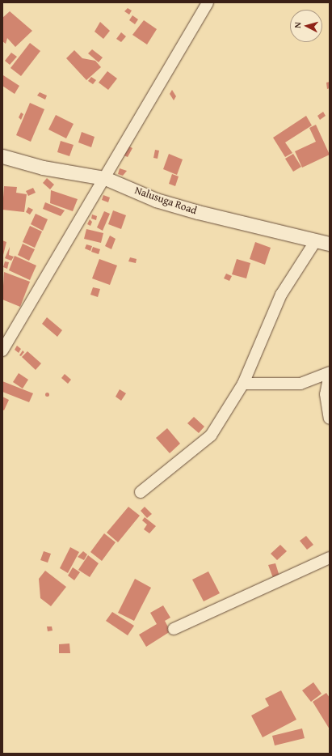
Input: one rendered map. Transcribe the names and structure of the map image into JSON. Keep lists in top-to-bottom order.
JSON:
{
  "streets": {
    "street": ["Nalusuga Road"]
  },
  "north": "left"
}
